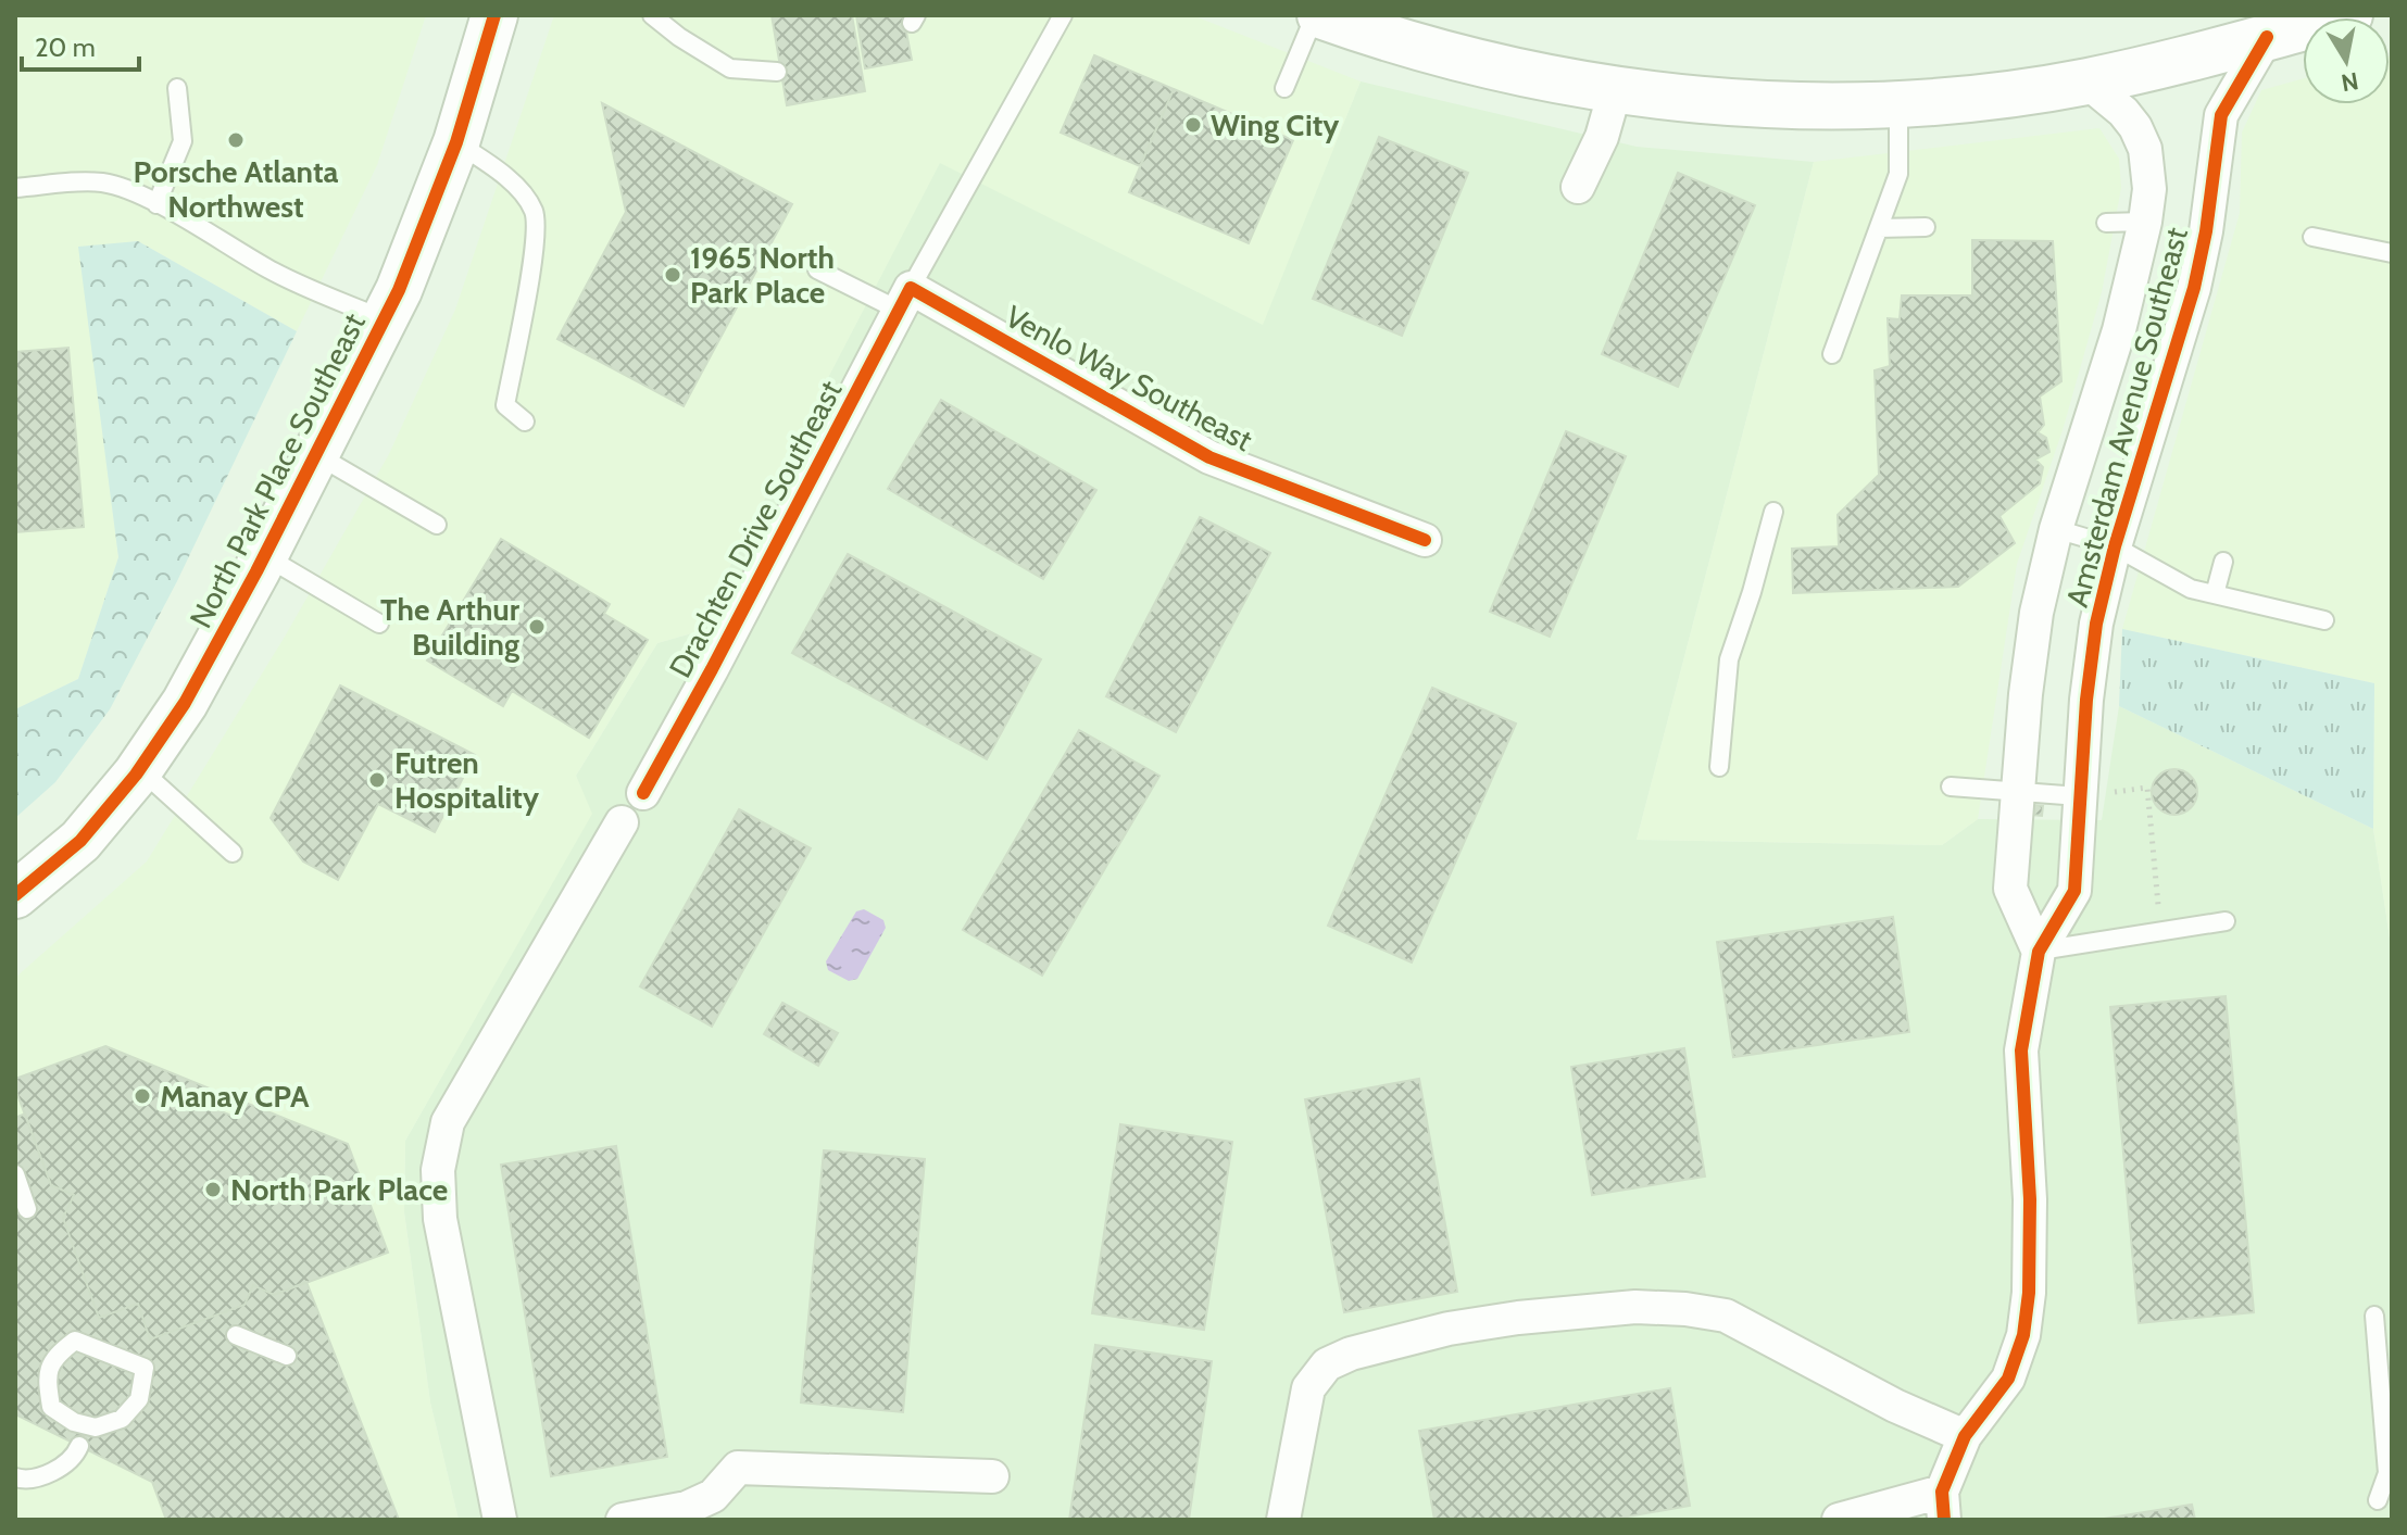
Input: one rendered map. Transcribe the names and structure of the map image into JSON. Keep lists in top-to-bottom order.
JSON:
{
  "streets": {
    "main road": ["North Park Place Southeast"],
    "street": ["Venlo Way Southeast", "Amsterdam Avenue Southeast", "Drachten Drive Southeast"]
  },
  "crossings": [
    ["Venlo Way Southeast", "Drachten Drive Southeast"]
  ],
  "places": [
    "Wing City",
    "Porsche Atlanta Northwest",
    "1965 North Park Place",
    "The Arthur Building",
    "Futren Hospitality",
    "Manay CPA",
    "North Park Place"
  ],
  "scale_bar": "20 m",
  "north": "bottom"
}
